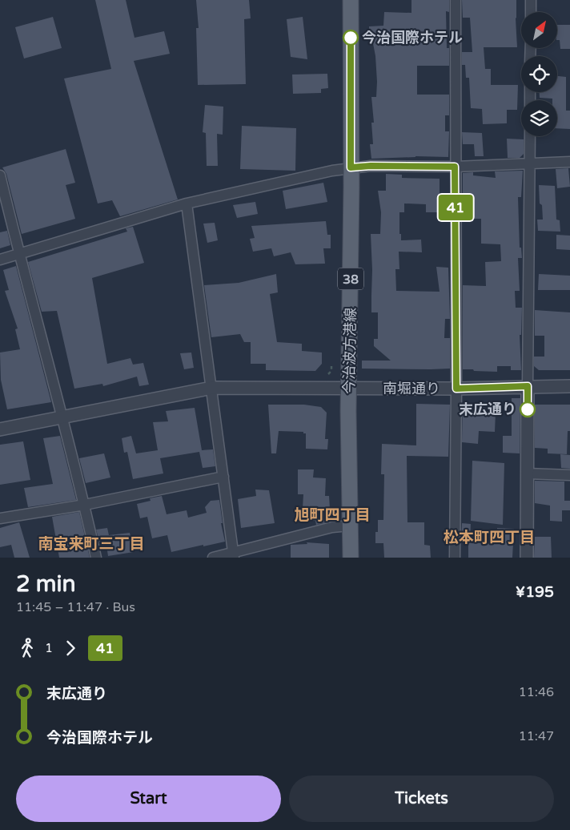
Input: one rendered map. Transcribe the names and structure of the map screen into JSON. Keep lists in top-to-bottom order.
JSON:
{
  "streets": {
    "main road": ["38", "今治波方港線"],
    "street": ["南堀通り"]
  },
  "crossings": [
    ["今治波方港線", "南堀通り"]
  ],
  "districts": ["旭町四丁目", "松本町四丁目", "南宝来町三丁目"],
  "places": ["今治国際ホテル", "末広通り"],
  "lines": ["bus line 41"],
  "north": "top right",
  "page": {
    "on_map": "41",
    "heading": ["2 min", "11:45 – 11:47 · Bus", "¥195"],
    "legs": ["1", "41"],
    "list": [
      {
        "name": "末広通り",
        "value": "11:46"
      },
      {
        "name": "今治国際ホテル",
        "value": "11:47"
      }
    ],
    "buttons": ["Start", "Tickets"]
  }
}
